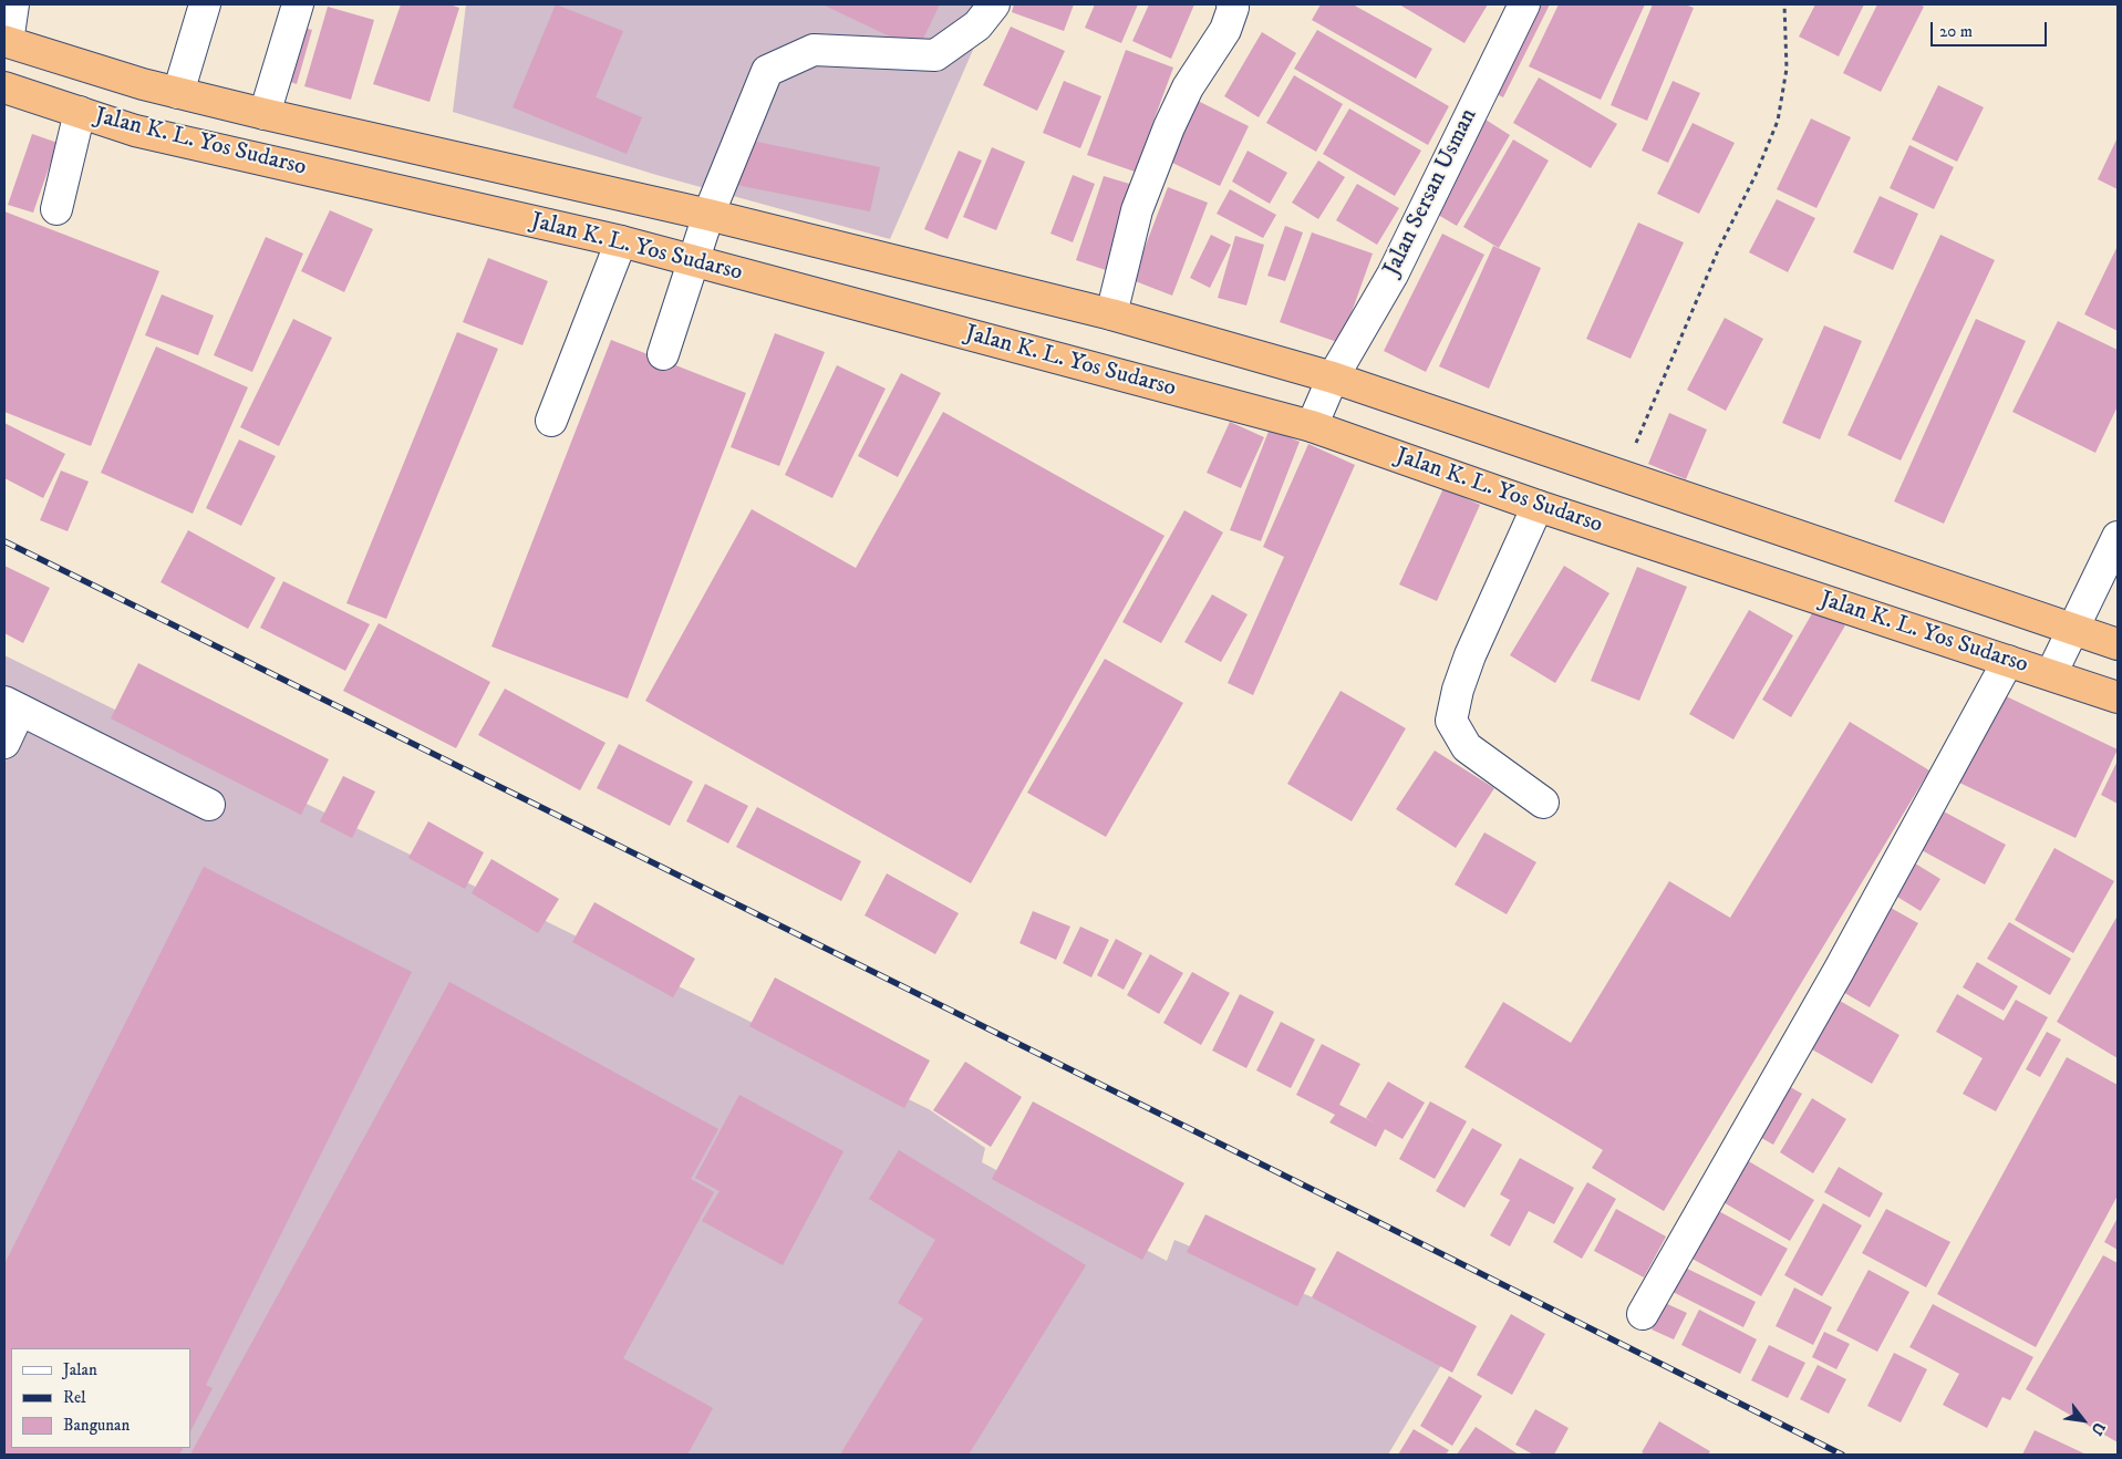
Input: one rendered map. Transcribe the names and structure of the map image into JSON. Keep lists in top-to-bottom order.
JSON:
{
  "streets": {
    "highway": ["Jalan K. L. Yos Sudarso"],
    "street": ["Jalan Sersan Usman"]
  },
  "crossings": [
    ["Jalan K. L. Yos Sudarso", "Jalan Sersan Usman"]
  ],
  "legend": ["Jalan", "Rel", "Bangunan"],
  "scale_bar": "20 m",
  "north": "bottom right"
}
